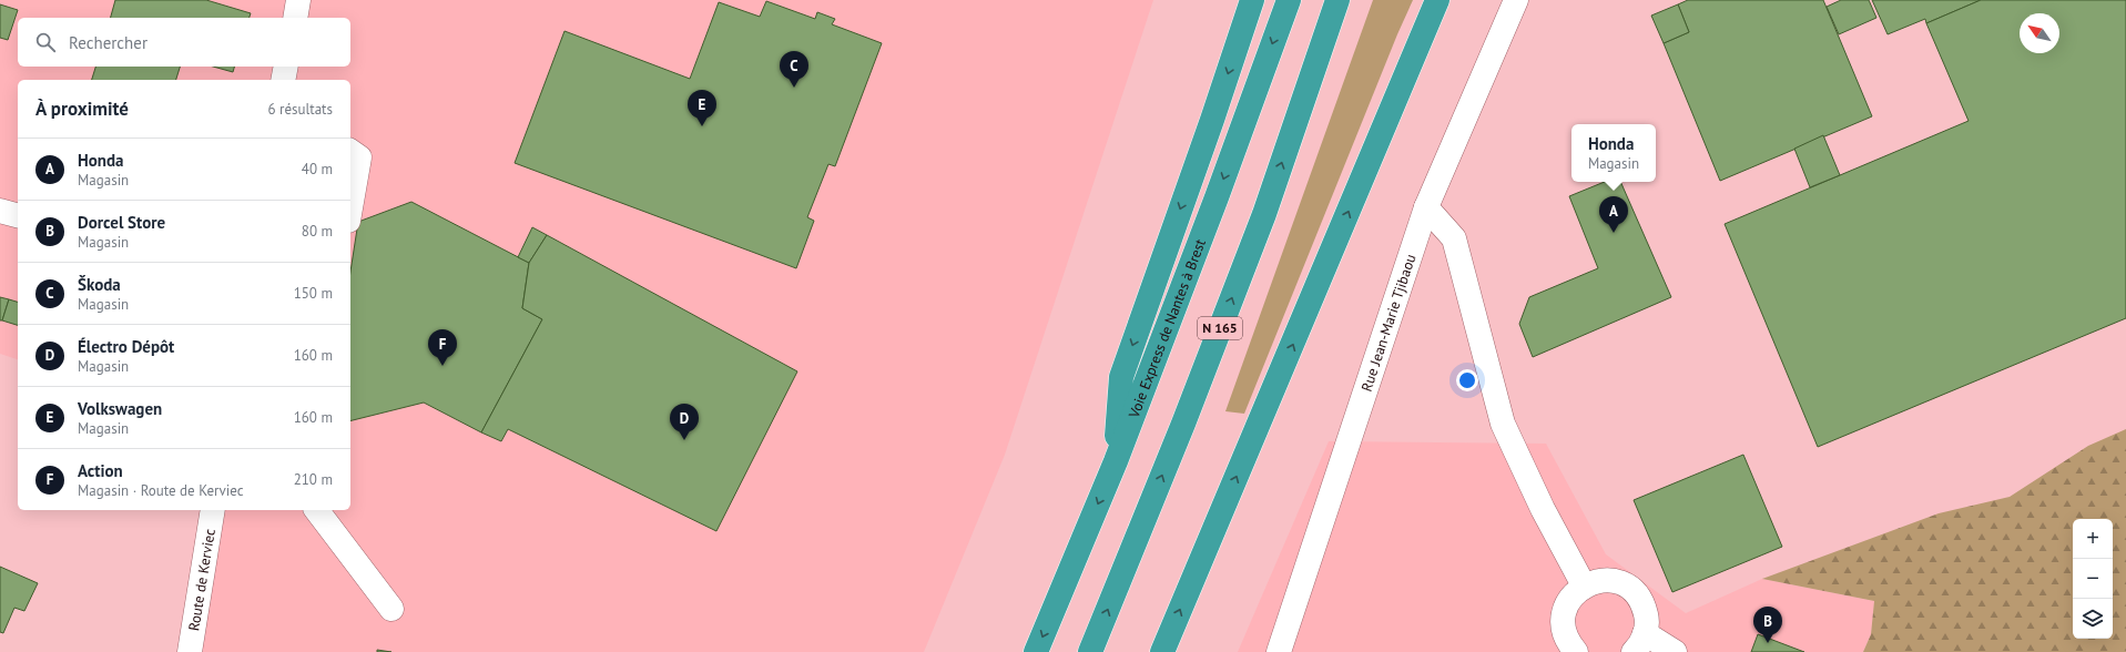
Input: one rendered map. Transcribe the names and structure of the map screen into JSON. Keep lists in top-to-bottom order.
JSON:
{
  "streets": {
    "highway": ["Voie Express de Nantes à Brest", "N 165"],
    "street": ["Rue Jean-Marie Tjibaou", "Route de Kerviec"]
  },
  "north": "top left",
  "page": {
    "search": "Rechercher",
    "pins": [
      "C",
      "E",
      "A",
      "F",
      "D",
      "B"
    ],
    "heading": ["À proximité", "6 résultats"],
    "popup": ["Honda", "Magasin"],
    "list": [
      {
        "mark": "A",
        "name": "Honda",
        "note": "Magasin",
        "value": "40 m"
      },
      {
        "mark": "B",
        "name": "Dorcel Store",
        "note": "Magasin",
        "value": "80 m"
      },
      {
        "mark": "C",
        "name": "Škoda",
        "note": "Magasin",
        "value": "150 m"
      },
      {
        "mark": "D",
        "name": "Électro Dépôt",
        "note": "Magasin",
        "value": "160 m"
      },
      {
        "mark": "E",
        "name": "Volkswagen",
        "note": "Magasin",
        "value": "160 m"
      },
      {
        "mark": "F",
        "name": "Action",
        "note": "Magasin · Route de Kerviec",
        "value": "210 m"
      }
    ],
    "map_buttons": ["+", "−"]
  }
}
